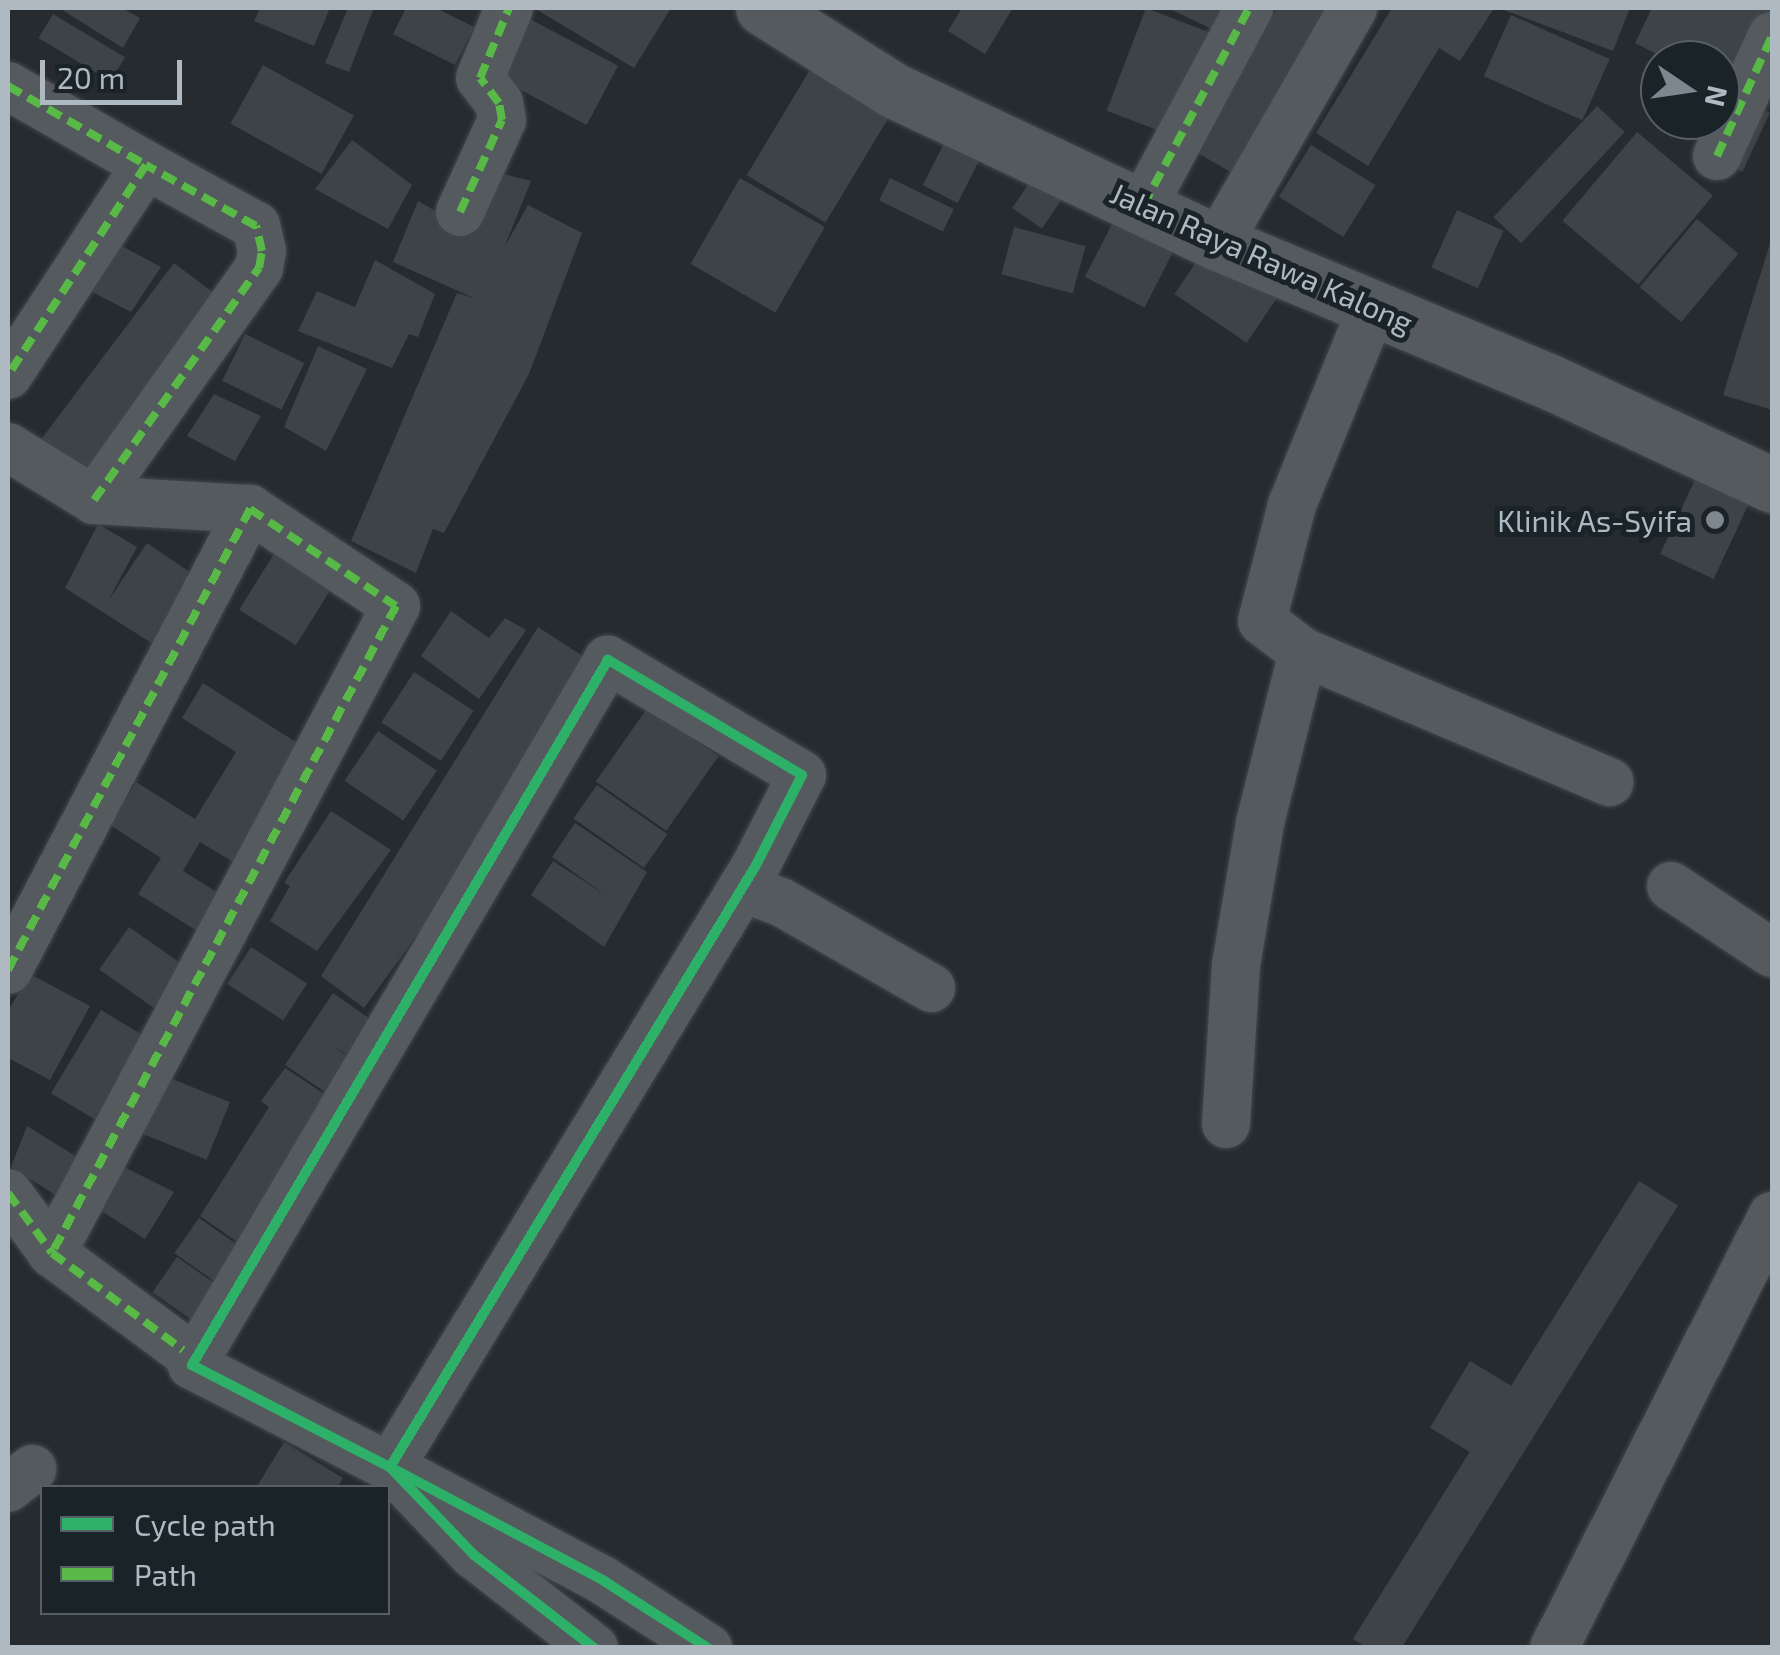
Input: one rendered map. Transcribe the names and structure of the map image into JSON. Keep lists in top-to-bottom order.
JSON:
{
  "streets": {
    "street": ["Jalan Raya Rawa Kalong"]
  },
  "places": ["Klinik As-Syifa"],
  "legend": ["Cycle path", "Path"],
  "scale_bar": "20 m",
  "north": "right"
}
